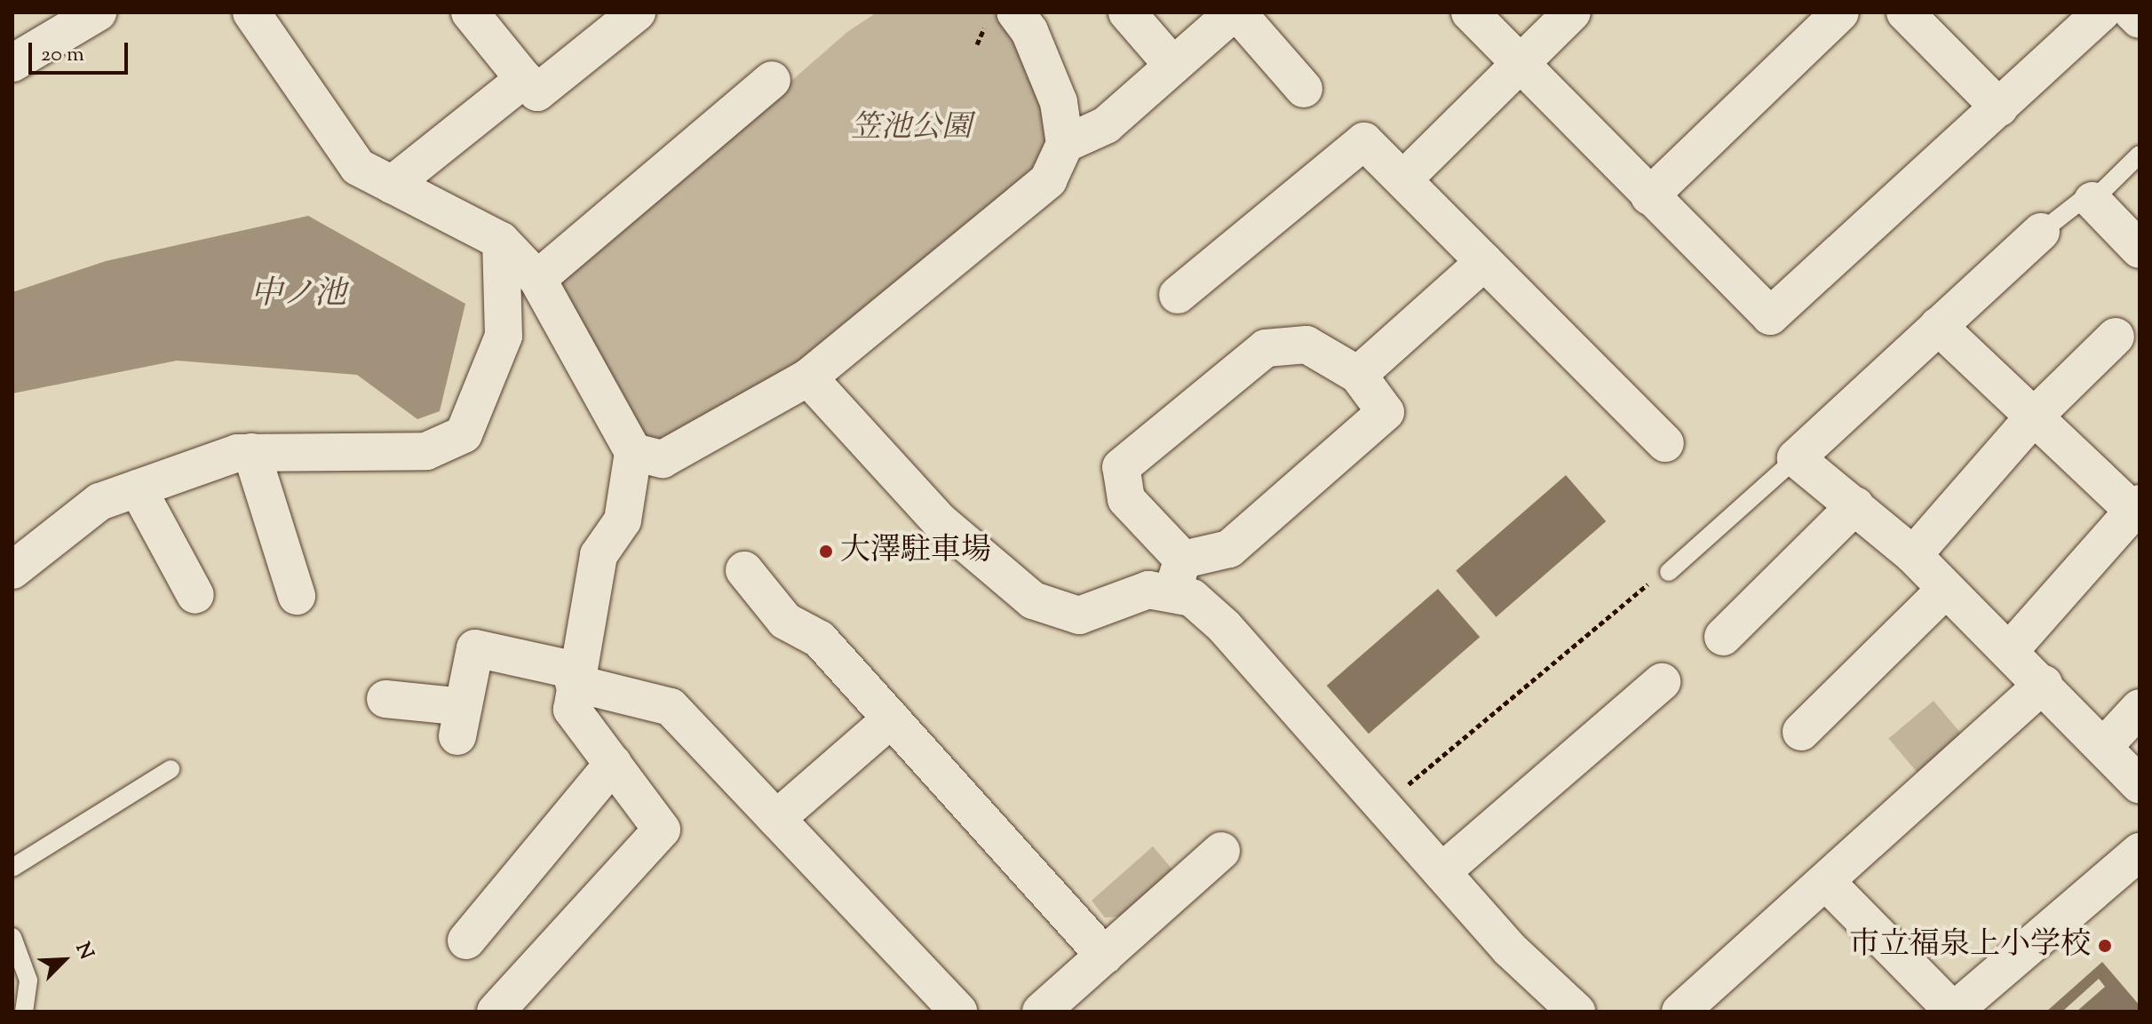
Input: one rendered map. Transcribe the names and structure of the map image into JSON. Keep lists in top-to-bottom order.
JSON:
{
  "water": ["中ノ池"],
  "parks": ["笠池公園"],
  "places": ["大澤駐車場", "市立福泉上小学校"],
  "scale_bar": "20 m",
  "north": "top right"
}
